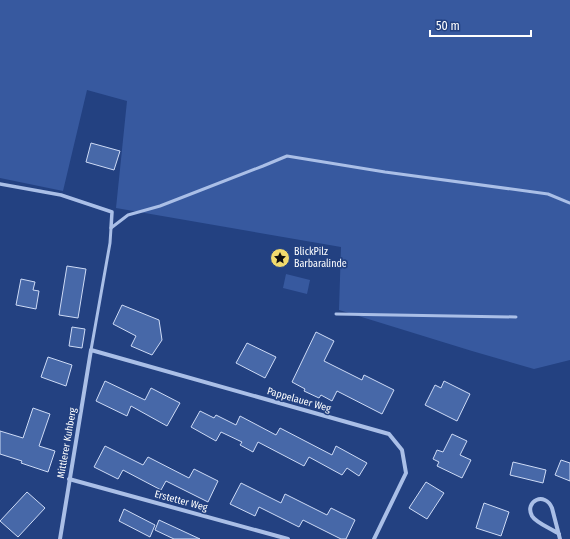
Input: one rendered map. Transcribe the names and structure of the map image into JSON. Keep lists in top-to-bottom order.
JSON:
{
  "streets": {
    "street": ["Pappelauer Weg", "Mittlerer Kuhberg", "Erstetter Weg"]
  },
  "crossings": [
    ["Pappelauer Weg", "Mittlerer Kuhberg"],
    ["Mittlerer Kuhberg", "Erstetter Weg"]
  ],
  "places": {
    "place": ["BlickPilz Barbaralinde"]
  },
  "scale_bar": "50 m"
}
